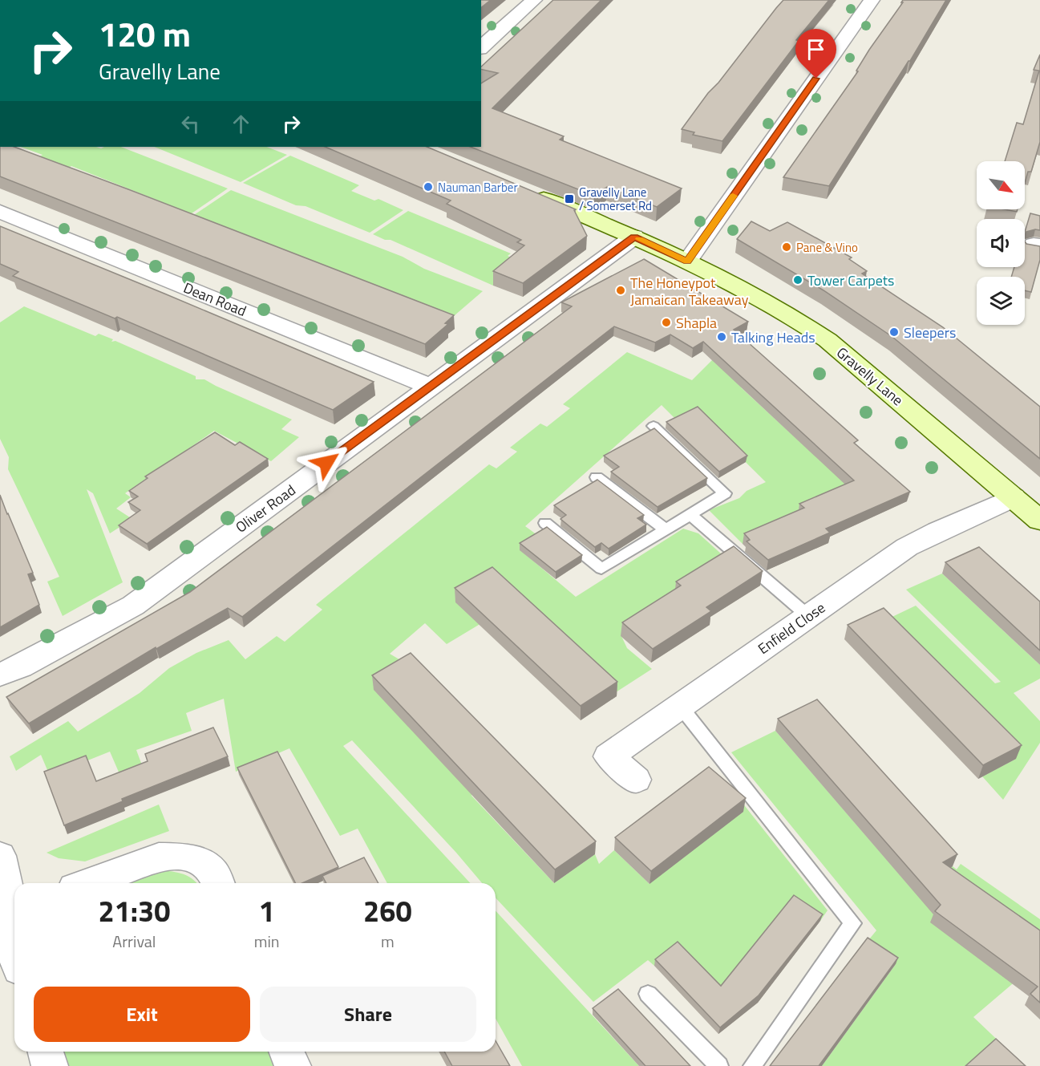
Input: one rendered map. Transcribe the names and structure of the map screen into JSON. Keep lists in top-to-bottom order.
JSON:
{
  "streets": {
    "main road": ["Gravelly Lane"],
    "street": ["Dean Road", "Oliver Road", "Enfield Close"]
  },
  "crossings": [
    ["Dean Road", "Oliver Road"],
    ["Gravelly Lane", "Oliver Road"],
    ["Gravelly Lane", "Enfield Close"]
  ],
  "places": {
    "other": [
      "Nauman Barber",
      "Pane & Vino",
      "Tower Carpets",
      "The Honeypot Jamaican Takeaway",
      "Shapla",
      "Sleepers",
      "Talking Heads"
    ],
    "transit": ["Gravelly Lane / Somerset Rd"]
  },
  "north": "bottom right",
  "page": {
    "turn": ["120 m", "Gravelly Lane"],
    "eta": [
      "21:30",
      "Arrival",
      "1",
      "min",
      "260",
      "m"
    ],
    "buttons": ["Exit", "Share"]
  }
}
